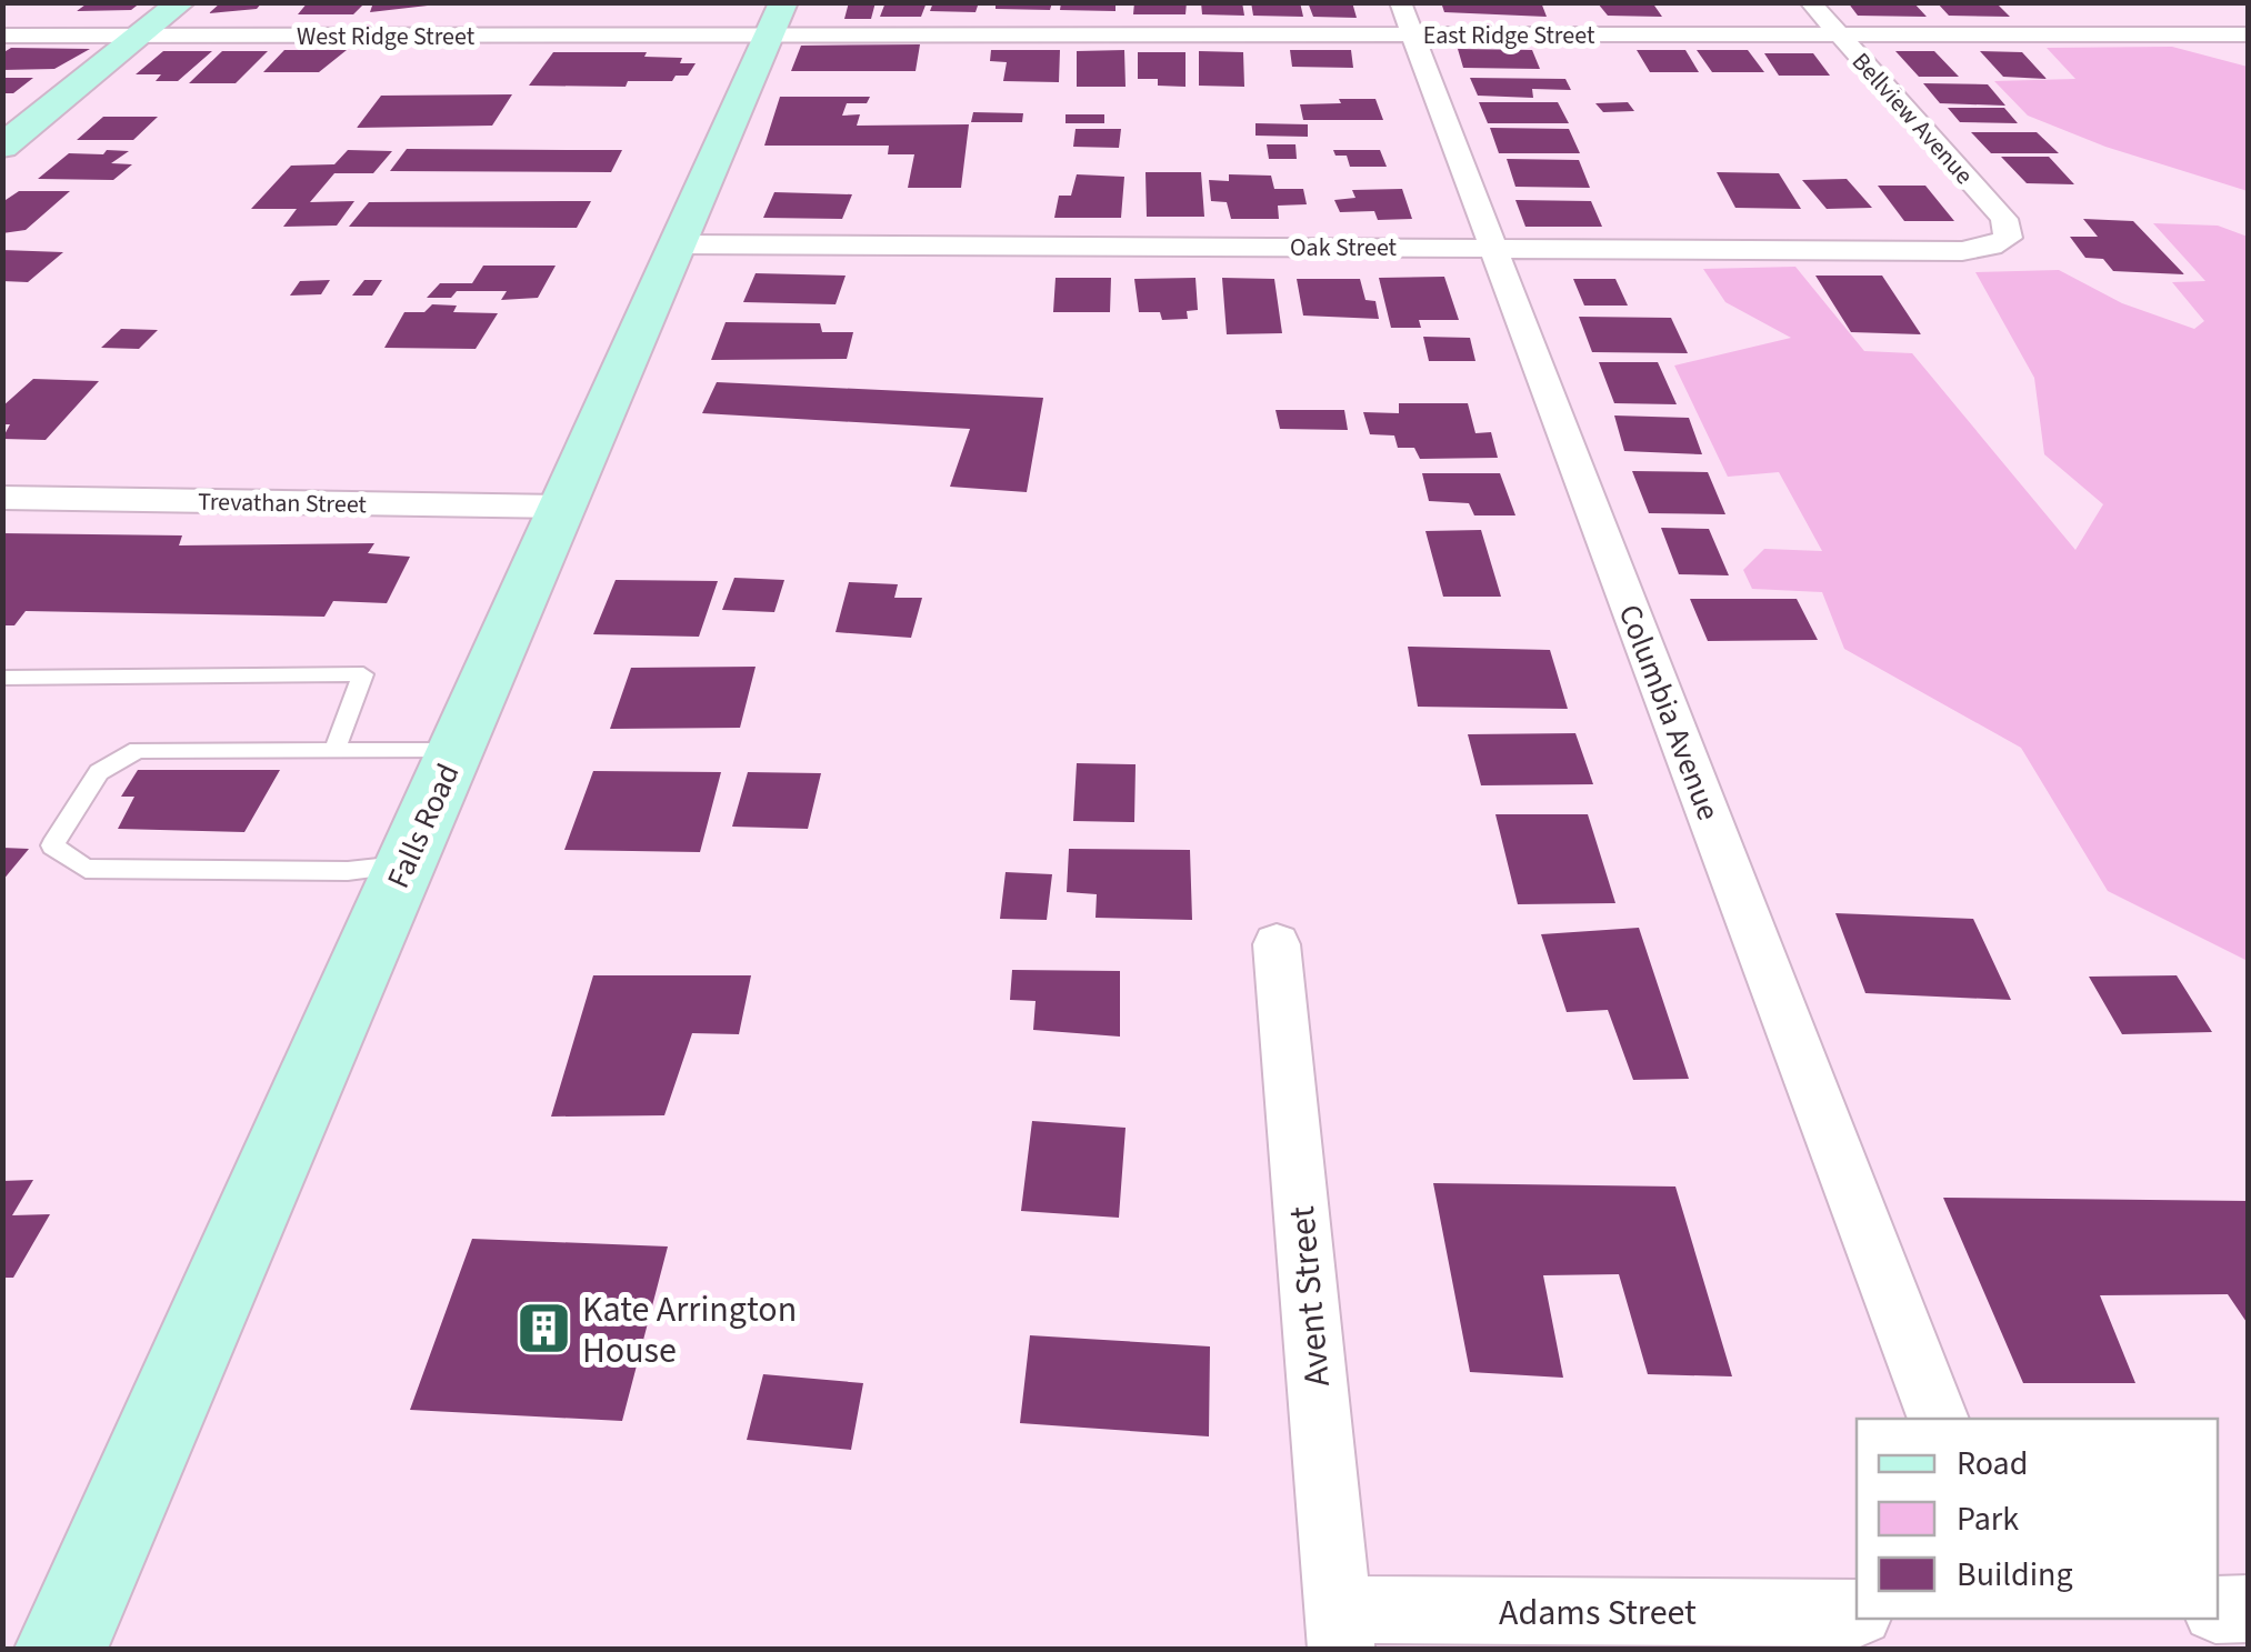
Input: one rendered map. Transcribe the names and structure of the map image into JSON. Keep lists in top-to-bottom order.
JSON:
{
  "streets": {
    "main road": ["Falls Road"],
    "street": [
      "East Ridge Street",
      "West Ridge Street",
      "Bellview Avenue",
      "Oak Street",
      "Trevathan Street",
      "Columbia Avenue",
      "Avent Street",
      "Adams Street"
    ]
  },
  "crossings": [
    ["East Ridge Street", "West Ridge Street"],
    ["East Ridge Street", "Bellview Avenue"],
    ["East Ridge Street", "Columbia Avenue"],
    ["East Ridge Street", "Falls Road"],
    ["West Ridge Street", "Falls Road"],
    ["Bellview Avenue", "Oak Street"],
    ["Oak Street", "Columbia Avenue"],
    ["Oak Street", "Falls Road"],
    ["Trevathan Street", "Falls Road"],
    ["Avent Street", "Adams Street"]
  ],
  "places": {
    "building": ["Kate Arrington House"]
  },
  "legend": ["Road", "Park", "Building"]
}
